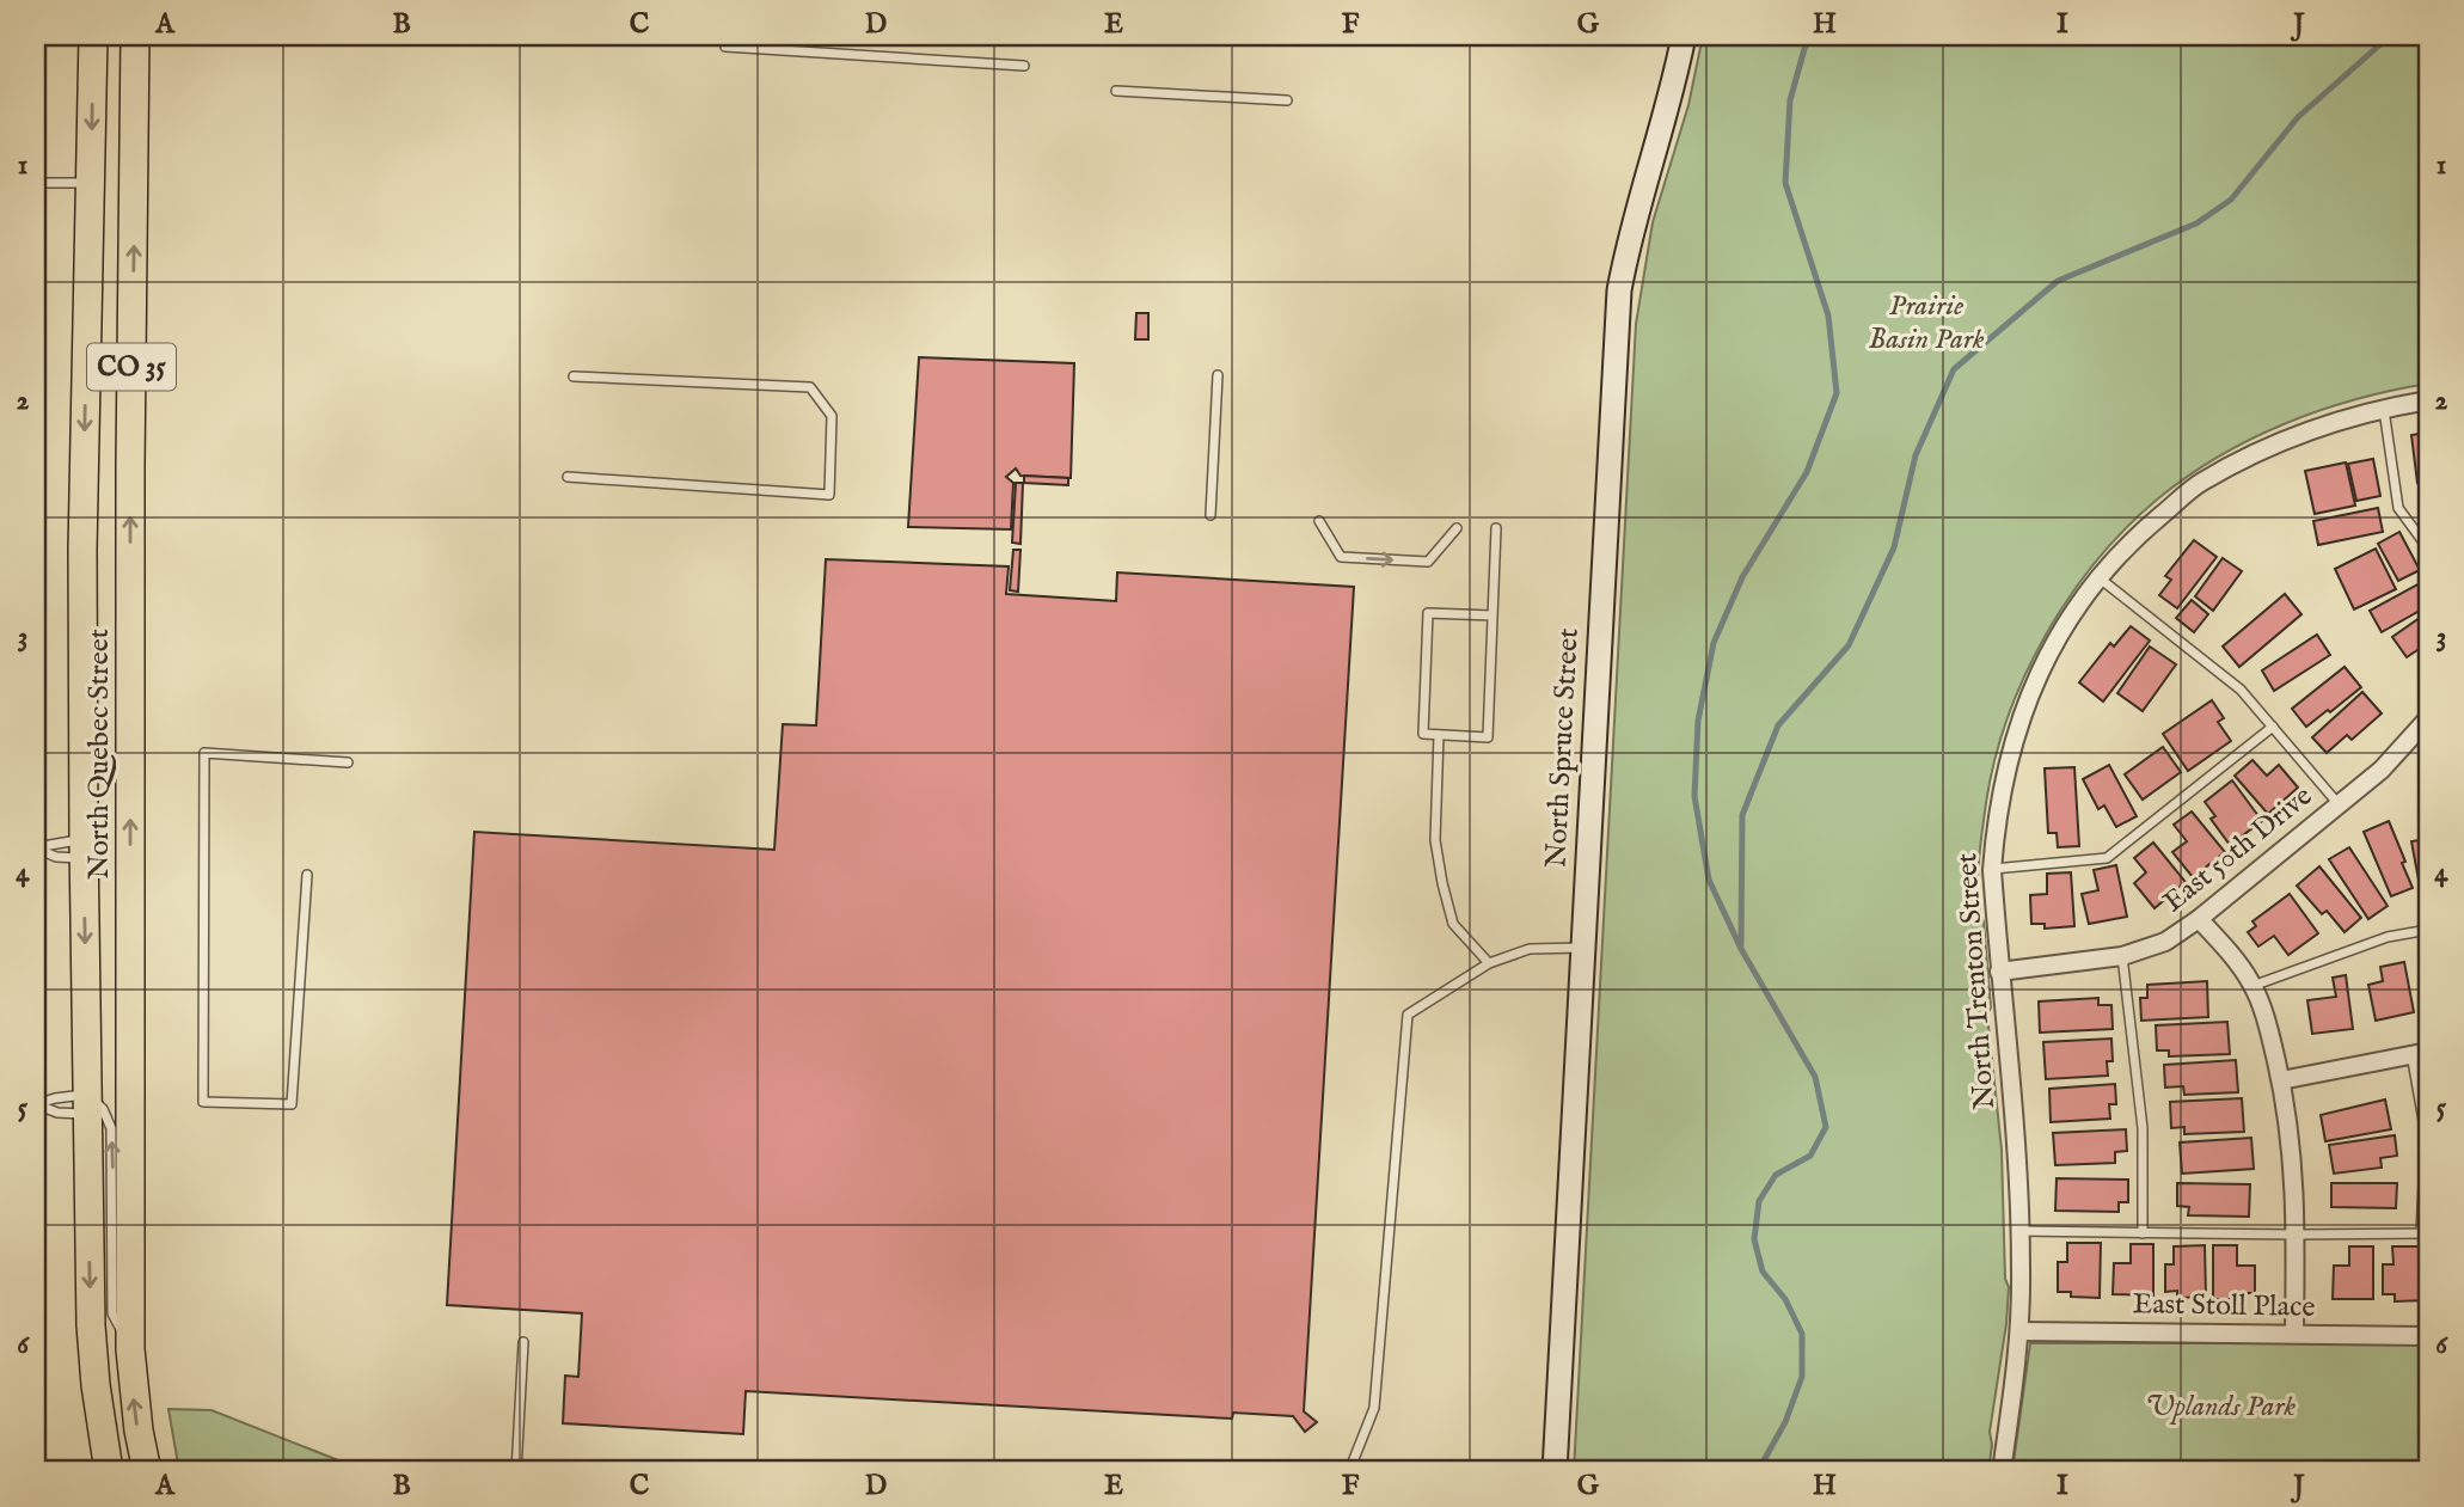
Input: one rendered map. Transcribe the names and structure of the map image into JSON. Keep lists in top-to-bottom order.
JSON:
{
  "streets": {
    "main road": ["CO 35", "North Quebec Street"],
    "street": [
      "North Spruce Street",
      "East 50th Drive",
      "North Trenton Street",
      "East Stoll Place"
    ]
  },
  "crossings": [
    ["East 50th Drive", "North Trenton Street"],
    ["North Trenton Street", "East Stoll Place"]
  ],
  "parks": ["Prairie Basin Park", "Uplands Park"],
  "grid": {
    "columns": [
      "A",
      "B",
      "C",
      "D",
      "E",
      "F",
      "G",
      "H",
      "I",
      "J"
    ],
    "rows": [
      "1",
      "2",
      "3",
      "4",
      "5",
      "6"
    ]
  }
}
